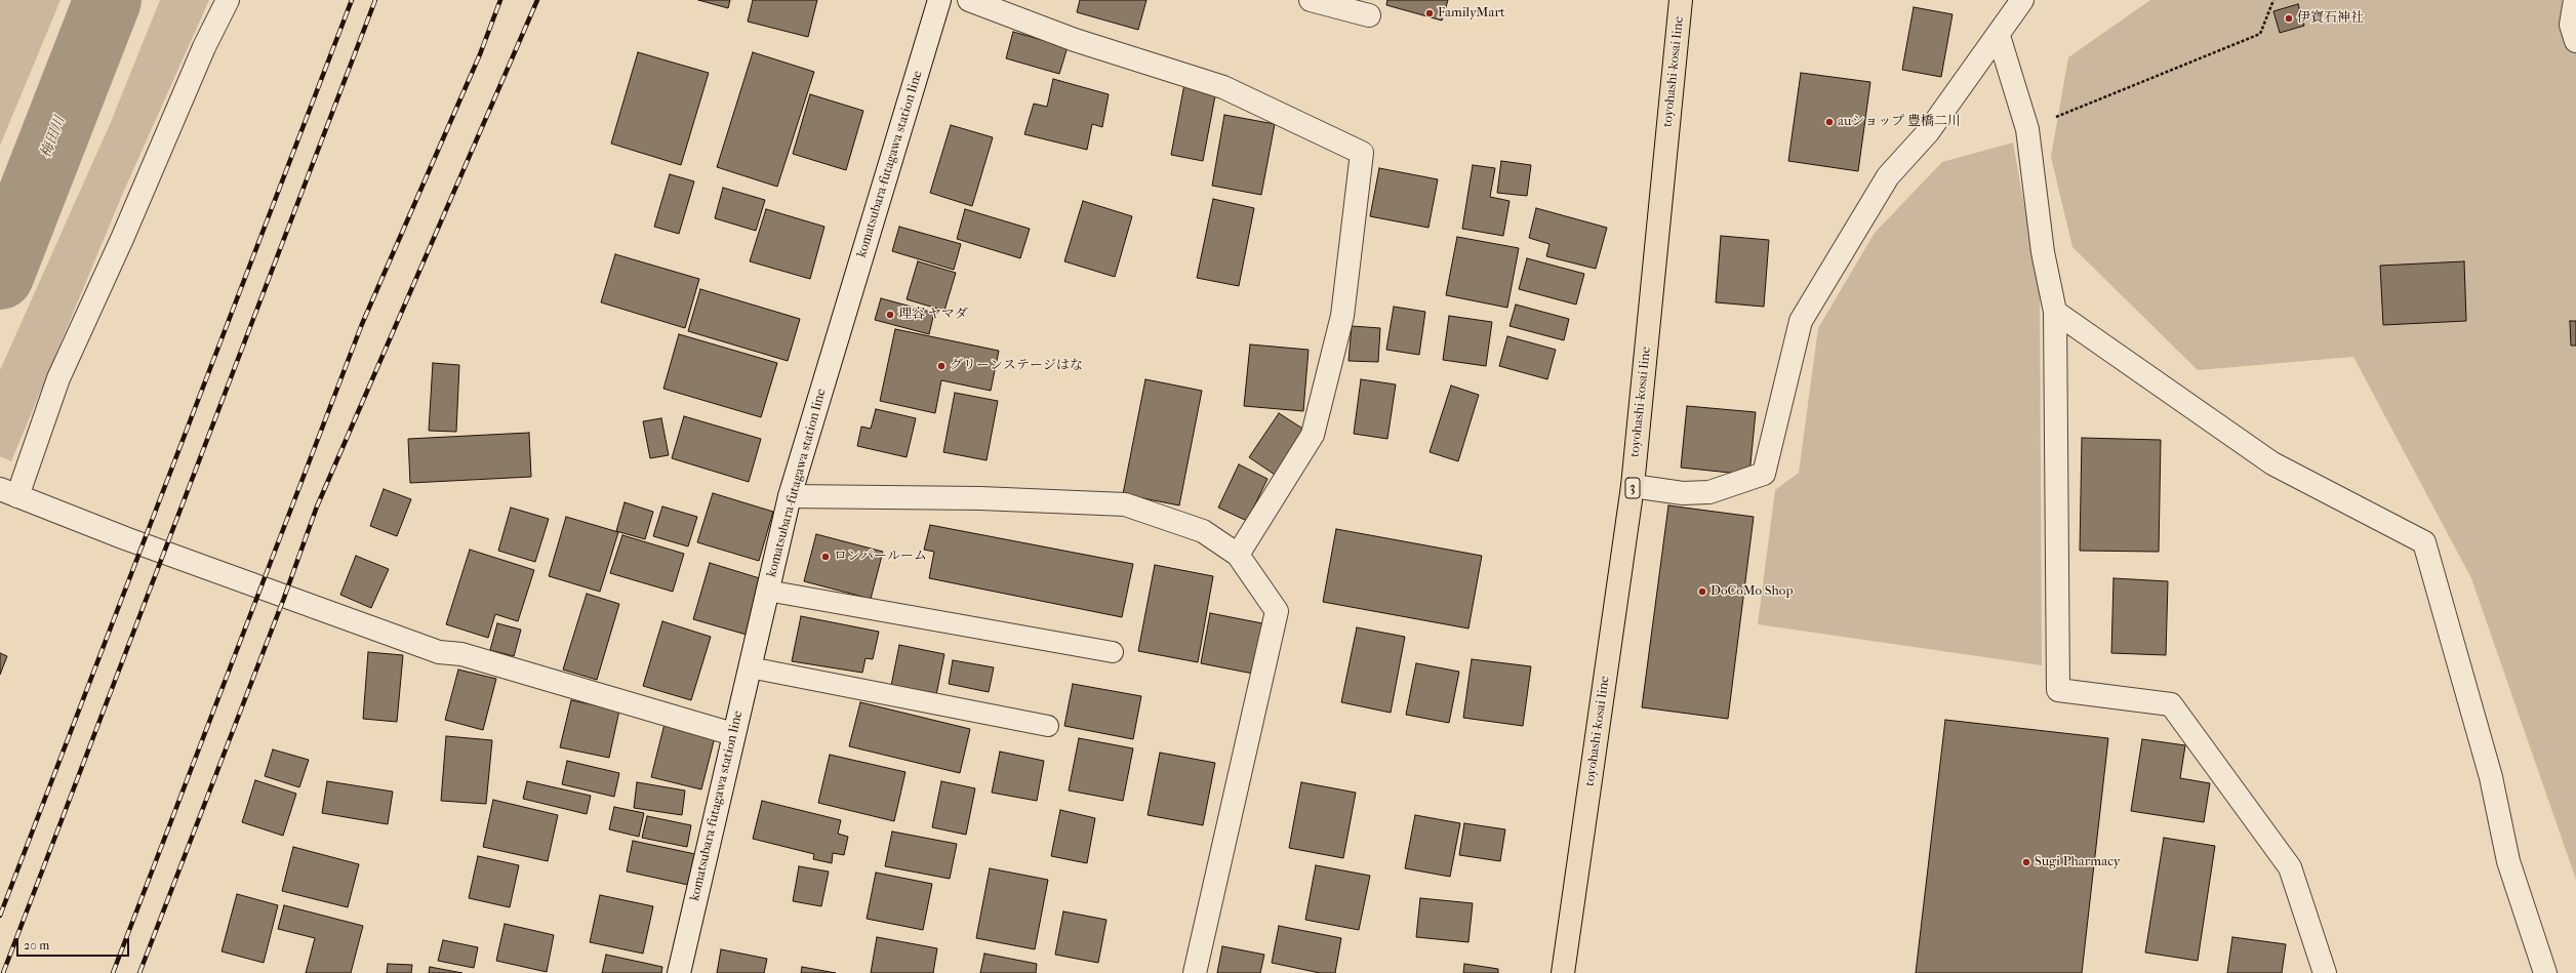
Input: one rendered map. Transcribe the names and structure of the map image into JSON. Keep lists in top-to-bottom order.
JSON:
{
  "streets": {
    "main road": ["toyohashi-kosai line", "3"],
    "street": ["komatsubara-futagawa station line"]
  },
  "water": ["梅田川"],
  "places": [
    "FamilyMart",
    "伊寶石神社",
    "auショップ 豊橋二川",
    "理容 ヤマダ",
    "グリーンステージはな",
    "ロンパールーム",
    "DoCoMo Shop",
    "Sugi Pharmacy"
  ],
  "scale_bar": "20 m"
}
